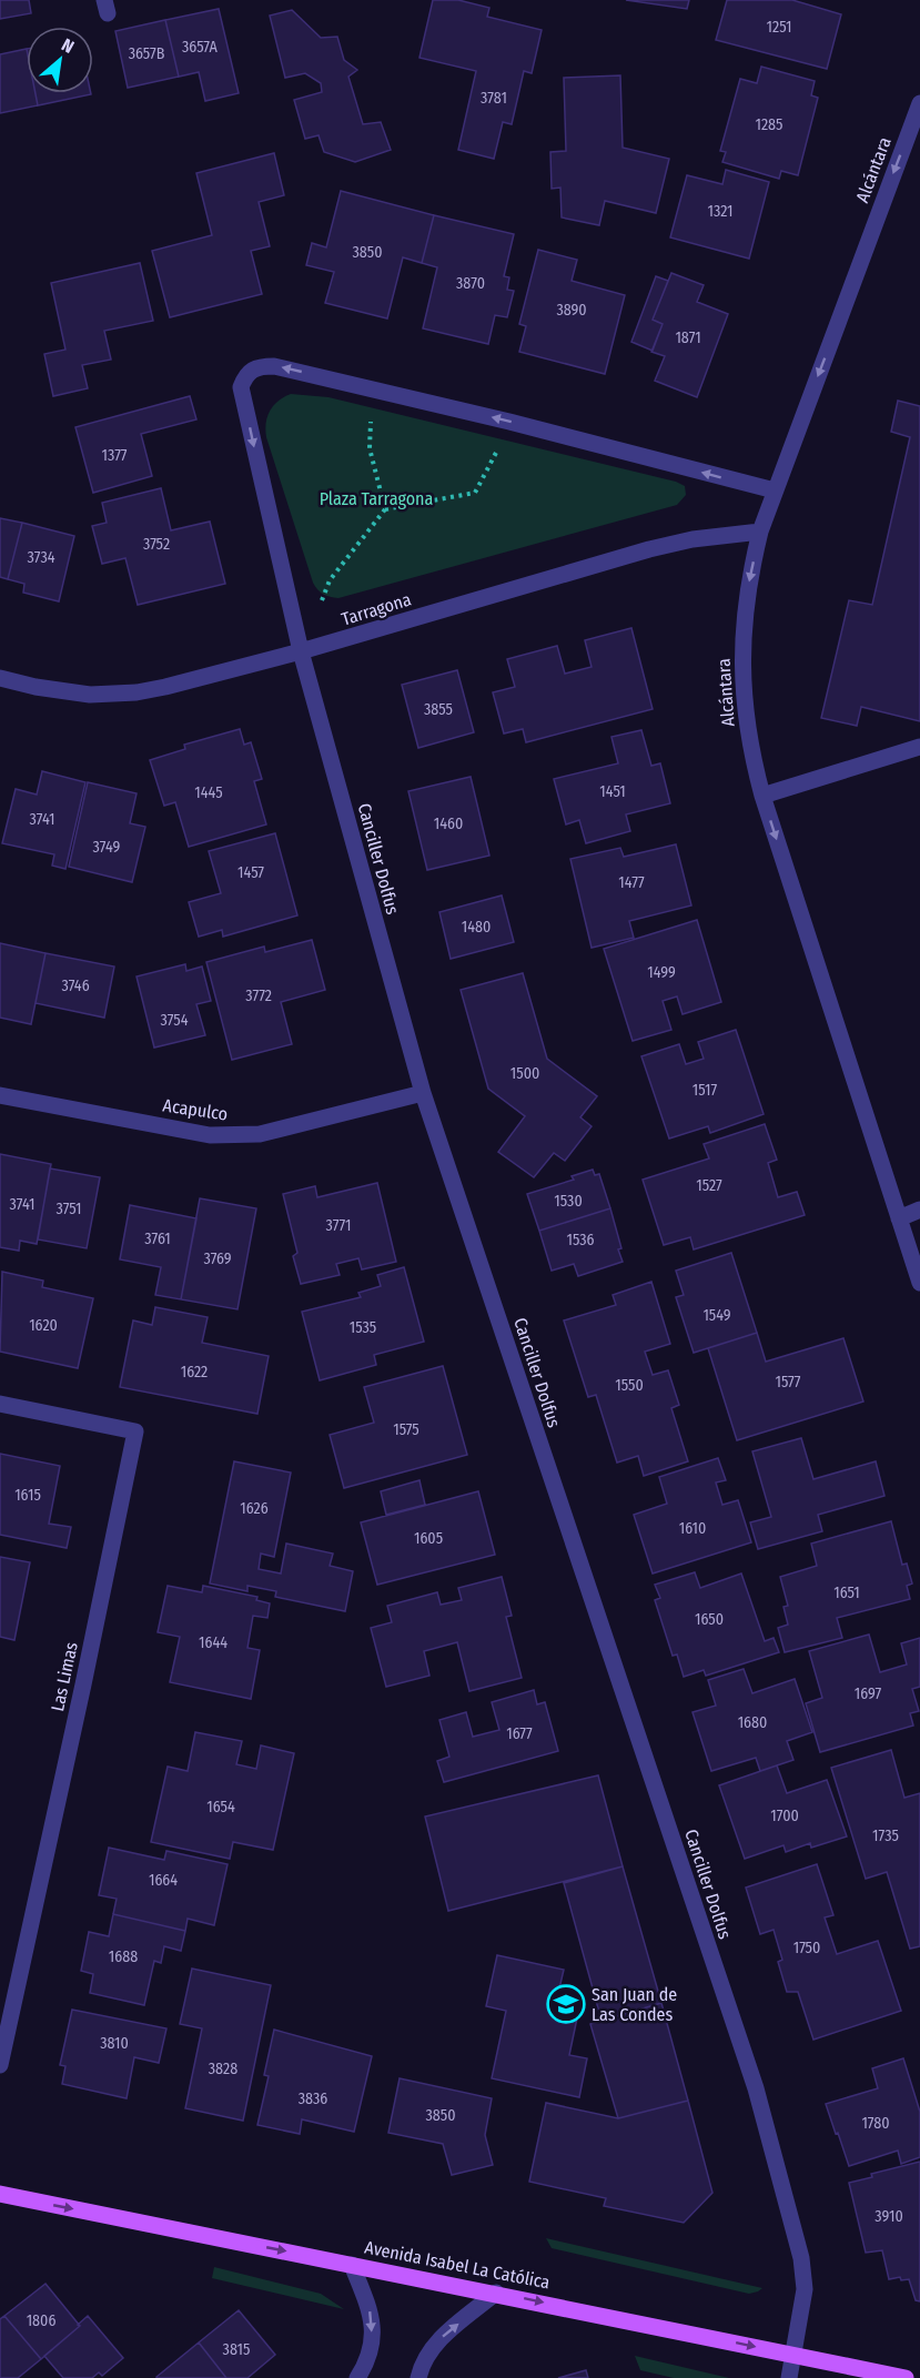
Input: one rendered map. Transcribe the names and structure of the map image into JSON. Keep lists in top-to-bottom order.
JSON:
{
  "streets": {
    "main road": ["Avenida Isabel La Católica"],
    "street": [
      "Alcántara",
      "Tarragona",
      "Canciller Dolfus",
      "Acapulco",
      "Las Limas"
    ]
  },
  "crossings": [
    ["Alcántara", "Tarragona"],
    ["Tarragona", "Canciller Dolfus"],
    ["Canciller Dolfus", "Acapulco"],
    ["Canciller Dolfus", "Avenida Isabel La Católica"]
  ],
  "one_way": ["Alcántara", "Avenida Isabel La Católica"],
  "parks": ["Plaza Tarragona"],
  "places": {
    "school or university": ["San Juan de Las Condes"]
  },
  "house_numbers": [
    "1251",
    "3657A",
    "3657B",
    "3781",
    "1285",
    "1321",
    "3850",
    "3870",
    "3890",
    "1871",
    "1377",
    "3752",
    "3734",
    "3855",
    "1451",
    "1445",
    "3741",
    "1460",
    "3749",
    "1457",
    "1477",
    "1480",
    "1499",
    "3746",
    "3772",
    "3754",
    "1500",
    "1517",
    "1527",
    "1530",
    "3741",
    "3751",
    "3771",
    "3761",
    "1536",
    "3769",
    "1549",
    "1620",
    "1535",
    "1622",
    "1577",
    "1550",
    "1575",
    "1615",
    "1626",
    "1610",
    "1605",
    "1651",
    "1650",
    "1644",
    "1697",
    "1680",
    "1677",
    "1654",
    "1700",
    "1735",
    "1664",
    "1750",
    "1688",
    "3810",
    "3828",
    "3836",
    "3850",
    "1780",
    "3910",
    "1806",
    "3815"
  ],
  "north": "top right"
}
